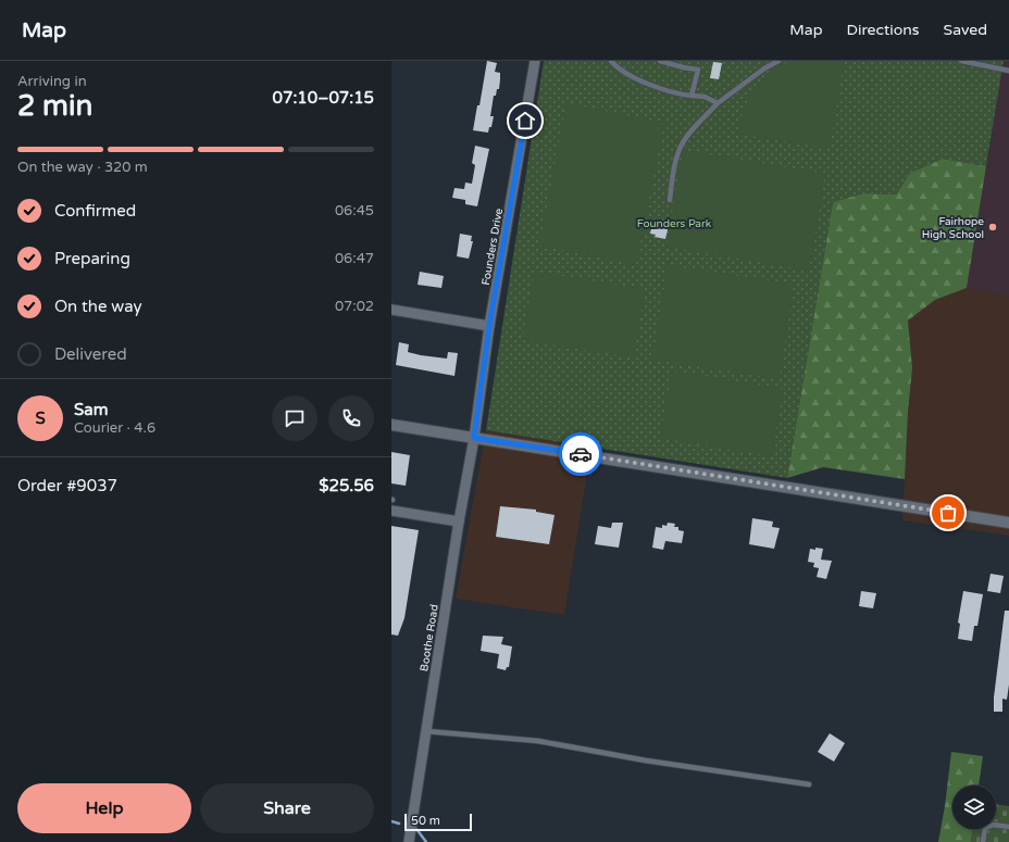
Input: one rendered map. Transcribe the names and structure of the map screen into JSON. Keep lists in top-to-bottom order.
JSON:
{
  "streets": {
    "street": ["Founders Drive", "Boothe Road"]
  },
  "crossings": [
    ["Founders Drive", "Boothe Road"]
  ],
  "parks": ["Founders Park"],
  "places": ["Fairhope High School"],
  "scale_bar": "50 m",
  "page": {
    "header": "Map",
    "nav": ["Map", "Directions", "Saved"],
    "heading": ["2 min", "Arriving in", "07:10–07:15"],
    "panel": [
      "Sam",
      "Courier · 4.6",
      "Order #9037",
      "$25.56"
    ],
    "bar": "On the way · 320 m",
    "list": [
      ["Confirmed", "06:45"],
      ["Preparing", "06:47"],
      ["On the way", "07:02"],
      "Delivered"
    ],
    "round": "S",
    "buttons": ["Help", "Share"],
    "scale": "50 m"
  }
}
